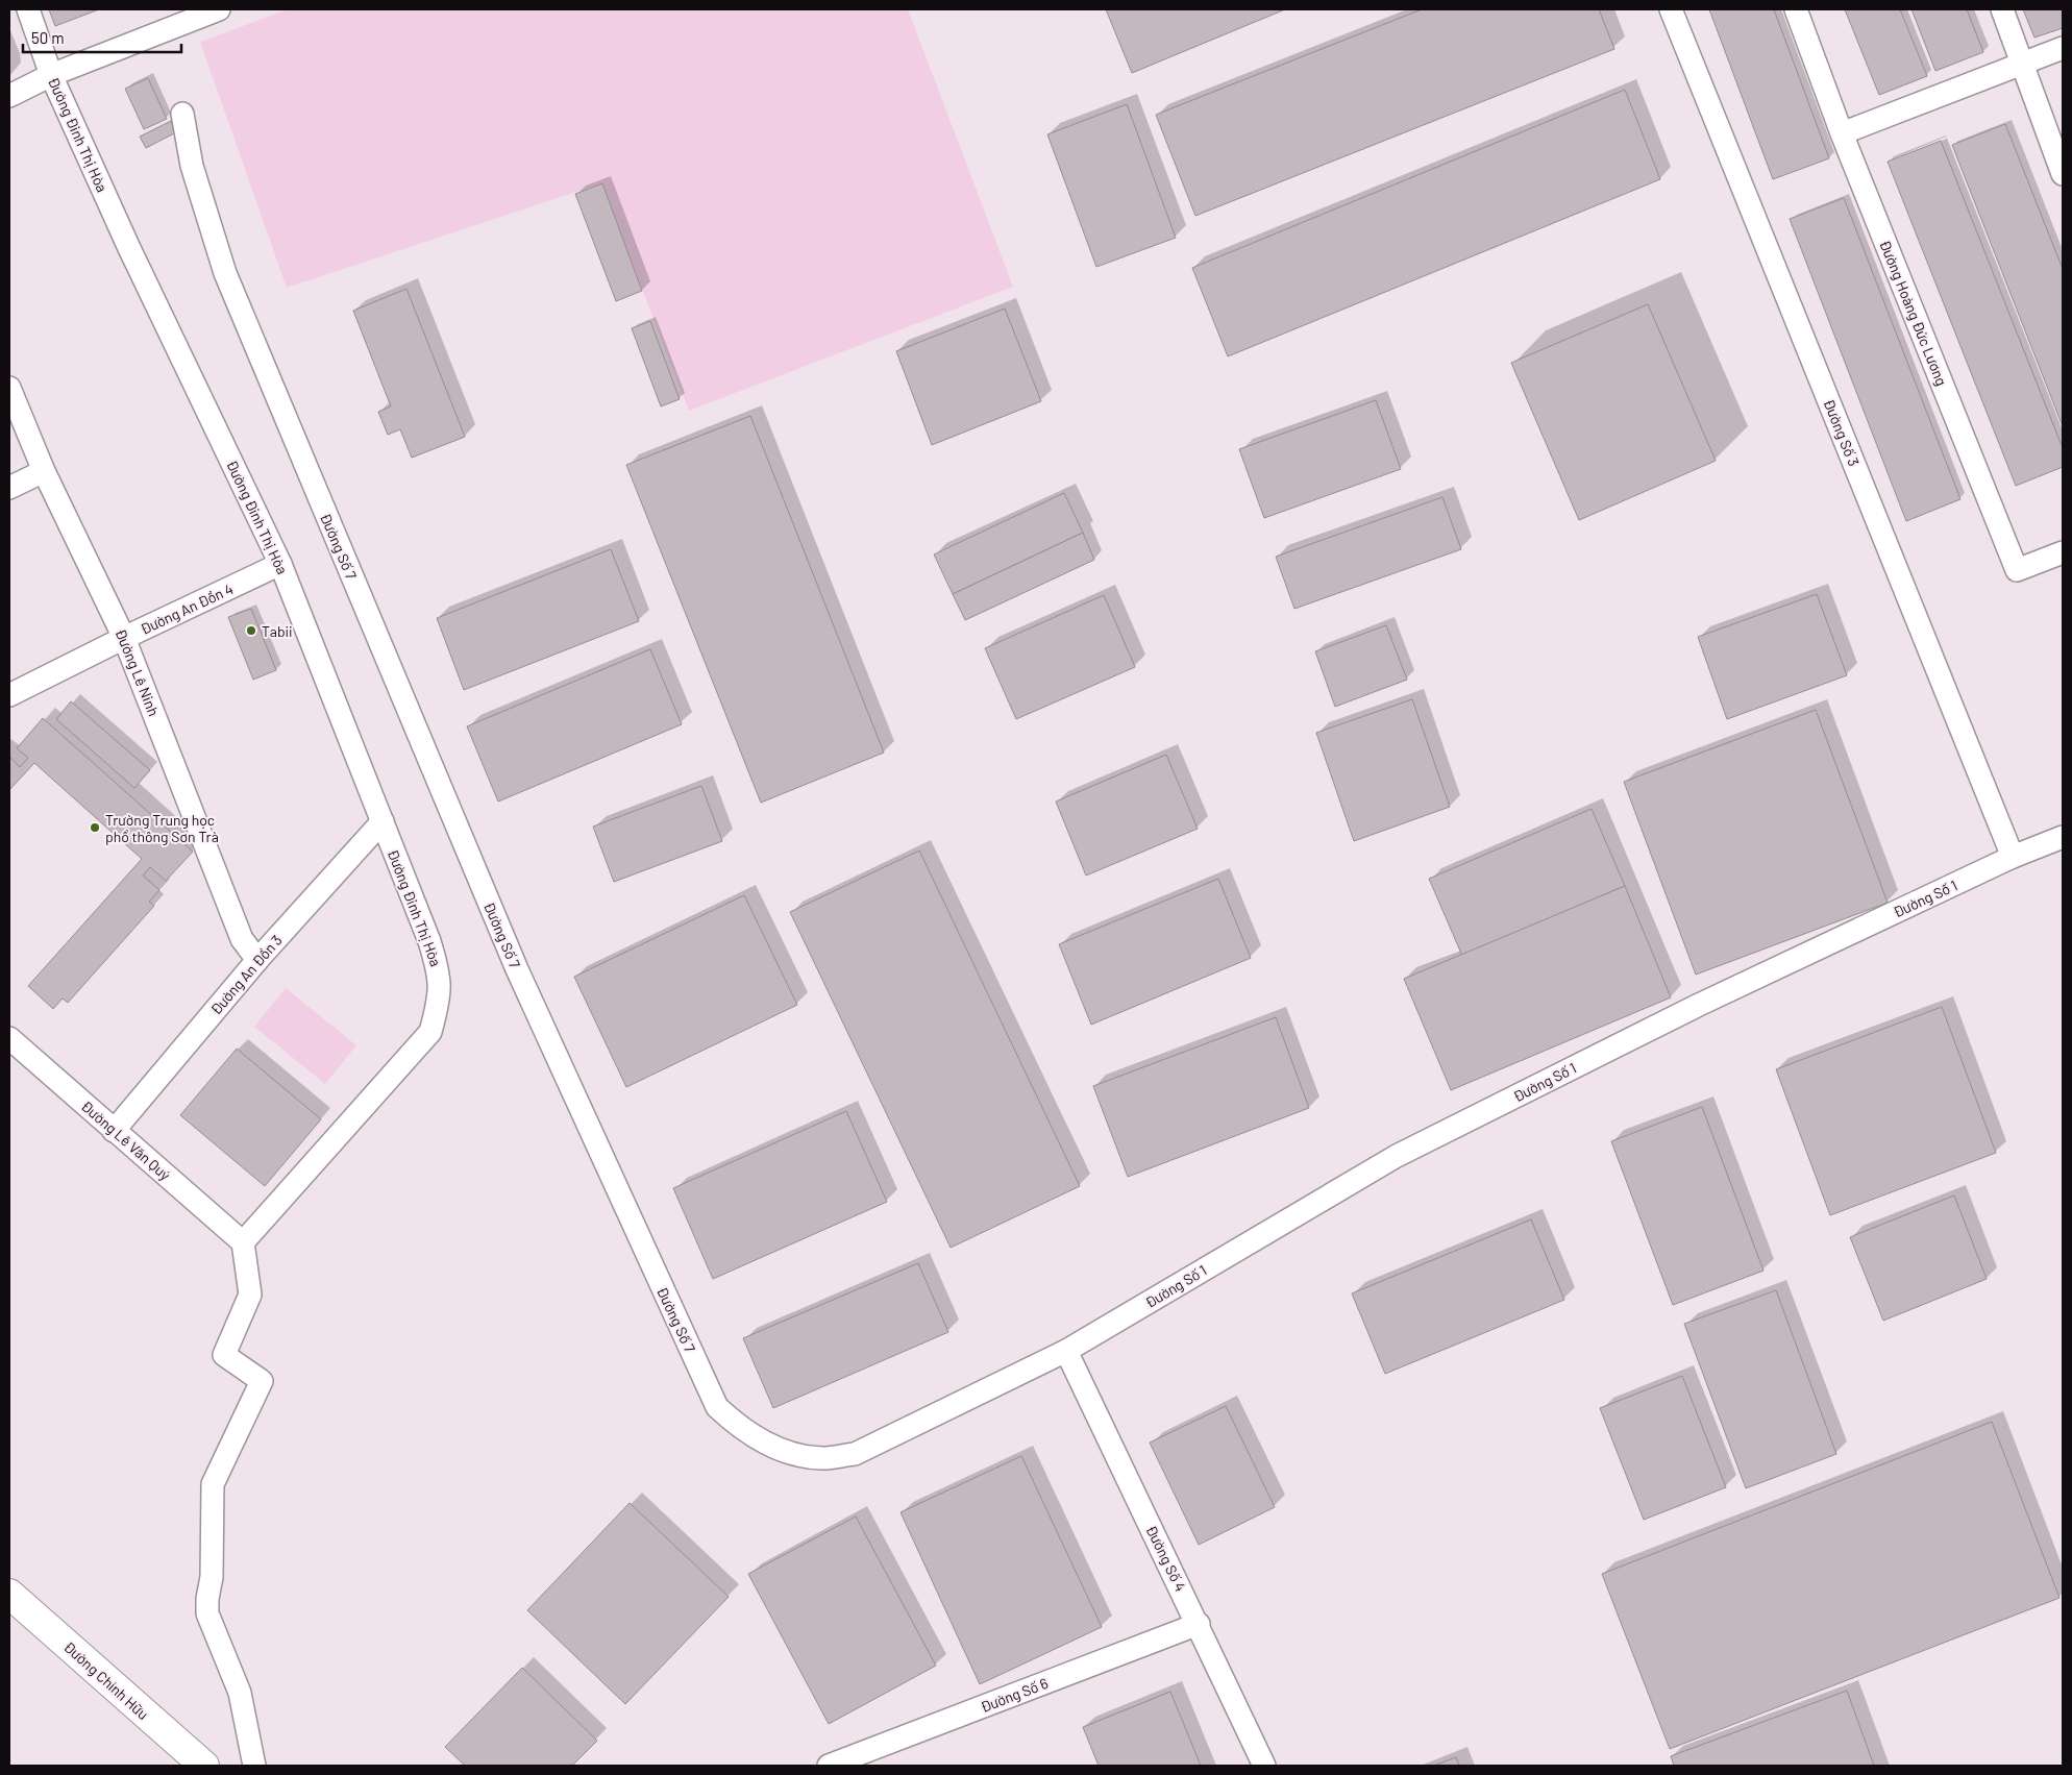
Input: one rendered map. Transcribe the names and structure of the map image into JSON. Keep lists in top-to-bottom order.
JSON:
{
  "streets": {
    "street": [
      "Đường Đinh Thị Hòa",
      "Đường Hoàng Đức Lương",
      "Đường Số 3",
      "Đường Số 7",
      "Đường An Đồn 4",
      "Đường Lê Ninh",
      "Đường Số 1",
      "Đường An Đồn 3",
      "Đường Lê Văn Quý",
      "Đường Số 4",
      "Đường Chính Hữu",
      "Đường Số 6"
    ]
  },
  "crossings": [
    ["Đường Đinh Thị Hòa", "Đường An Đồn 4"],
    ["Đường Đinh Thị Hòa", "Đường An Đồn 3"],
    ["Đường Đinh Thị Hòa", "Đường Lê Văn Quý"],
    ["Đường Số 3", "Đường Số 1"],
    ["Đường Số 7", "Đường Số 1"],
    ["Đường An Đồn 4", "Đường Lê Ninh"],
    ["Đường Lê Ninh", "Đường An Đồn 3"],
    ["Đường Số 1", "Đường Số 4"],
    ["Đường An Đồn 3", "Đường Lê Văn Quý"],
    ["Đường Số 4", "Đường Số 6"]
  ],
  "places": ["Tabii", "Trường Trung học phổ thông Sơn Trà"],
  "scale_bar": "50 m"
}
